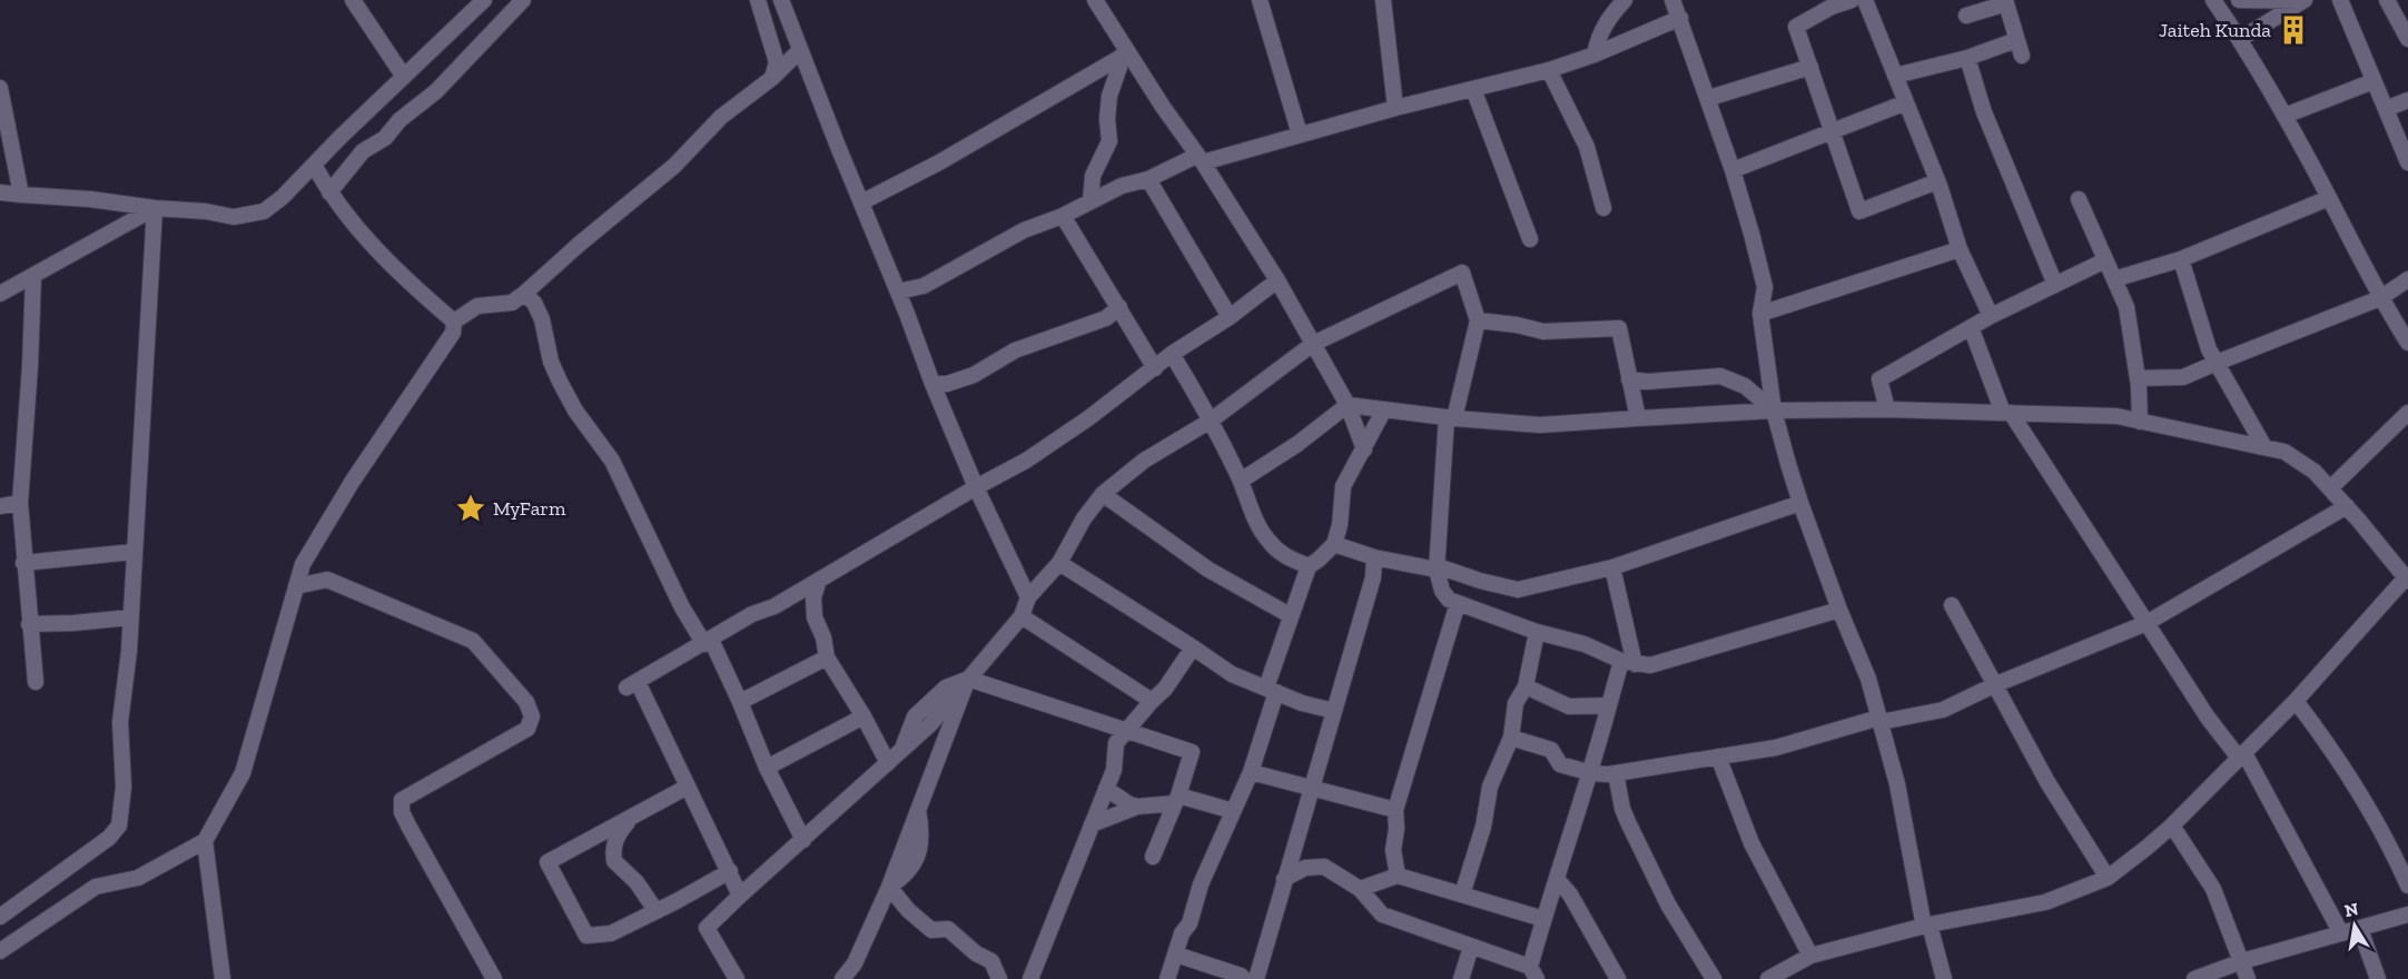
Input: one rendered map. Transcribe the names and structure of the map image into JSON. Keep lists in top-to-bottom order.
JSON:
{
  "places": {
    "building": ["Jaiteh Kunda"],
    "place": ["MyFarm"]
  },
  "north": "top"
}
